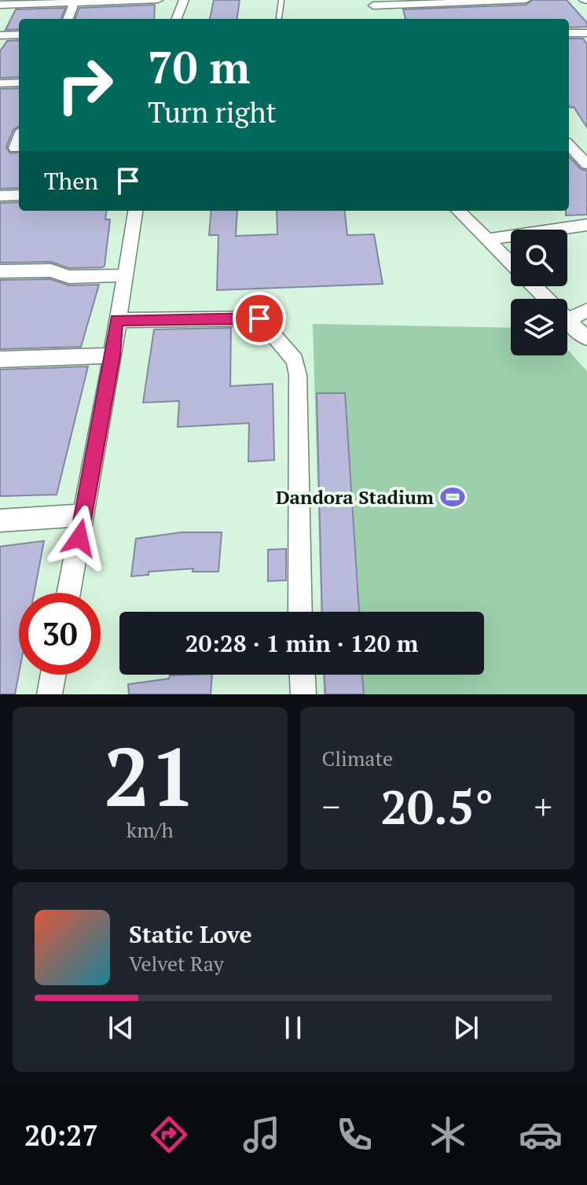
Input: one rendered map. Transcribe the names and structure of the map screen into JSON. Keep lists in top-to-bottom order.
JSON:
{
  "places": {
    "sports": ["Dandora Stadium"]
  },
  "page": {
    "turn": ["70 m", "Turn right"],
    "then": "Then",
    "limit": "30",
    "trip": "20:28 · 1 min · 120 m",
    "tile": [
      ["21", "km/h"],
      "Climate"
    ],
    "heat": ["−", "20.5°", "+"],
    "song": ["Static Love", "Velvet Ray"],
    "tabs": "20:27"
  }
}
